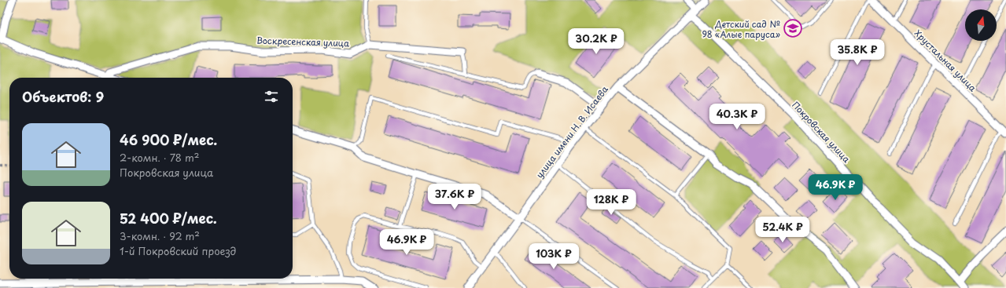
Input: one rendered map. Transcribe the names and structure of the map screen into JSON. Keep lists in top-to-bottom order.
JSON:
{
  "streets": {
    "street": [
      "Воскресенская улица",
      "Хрустальная улица",
      "улица имени Н. В. Исаева",
      "Покровская улица"
    ]
  },
  "crossings": [
    ["улица имени Н. В. Исаева", "Покровская улица"]
  ],
  "places": {
    "school or university": ["Детский сад № 98 «Алые паруса»"]
  },
  "north": "top",
  "page": {
    "price": [
      "30.2K ₽",
      "35.8K ₽",
      "40.3K ₽",
      "46.9K ₽",
      "37.6K ₽",
      "128K ₽",
      "52.4K ₽",
      "46.9K ₽",
      "103K ₽"
    ],
    "heading": "Объектов: 9",
    "list": [
      {
        "name": "46 900 ₽/мес.",
        "note": "2-комн. · 78 m² · Покровская улица"
      },
      {
        "name": "52 400 ₽/мес.",
        "note": "3-комн. · 92 m² · 1-й Покровский проезд"
      }
    ]
  }
}
